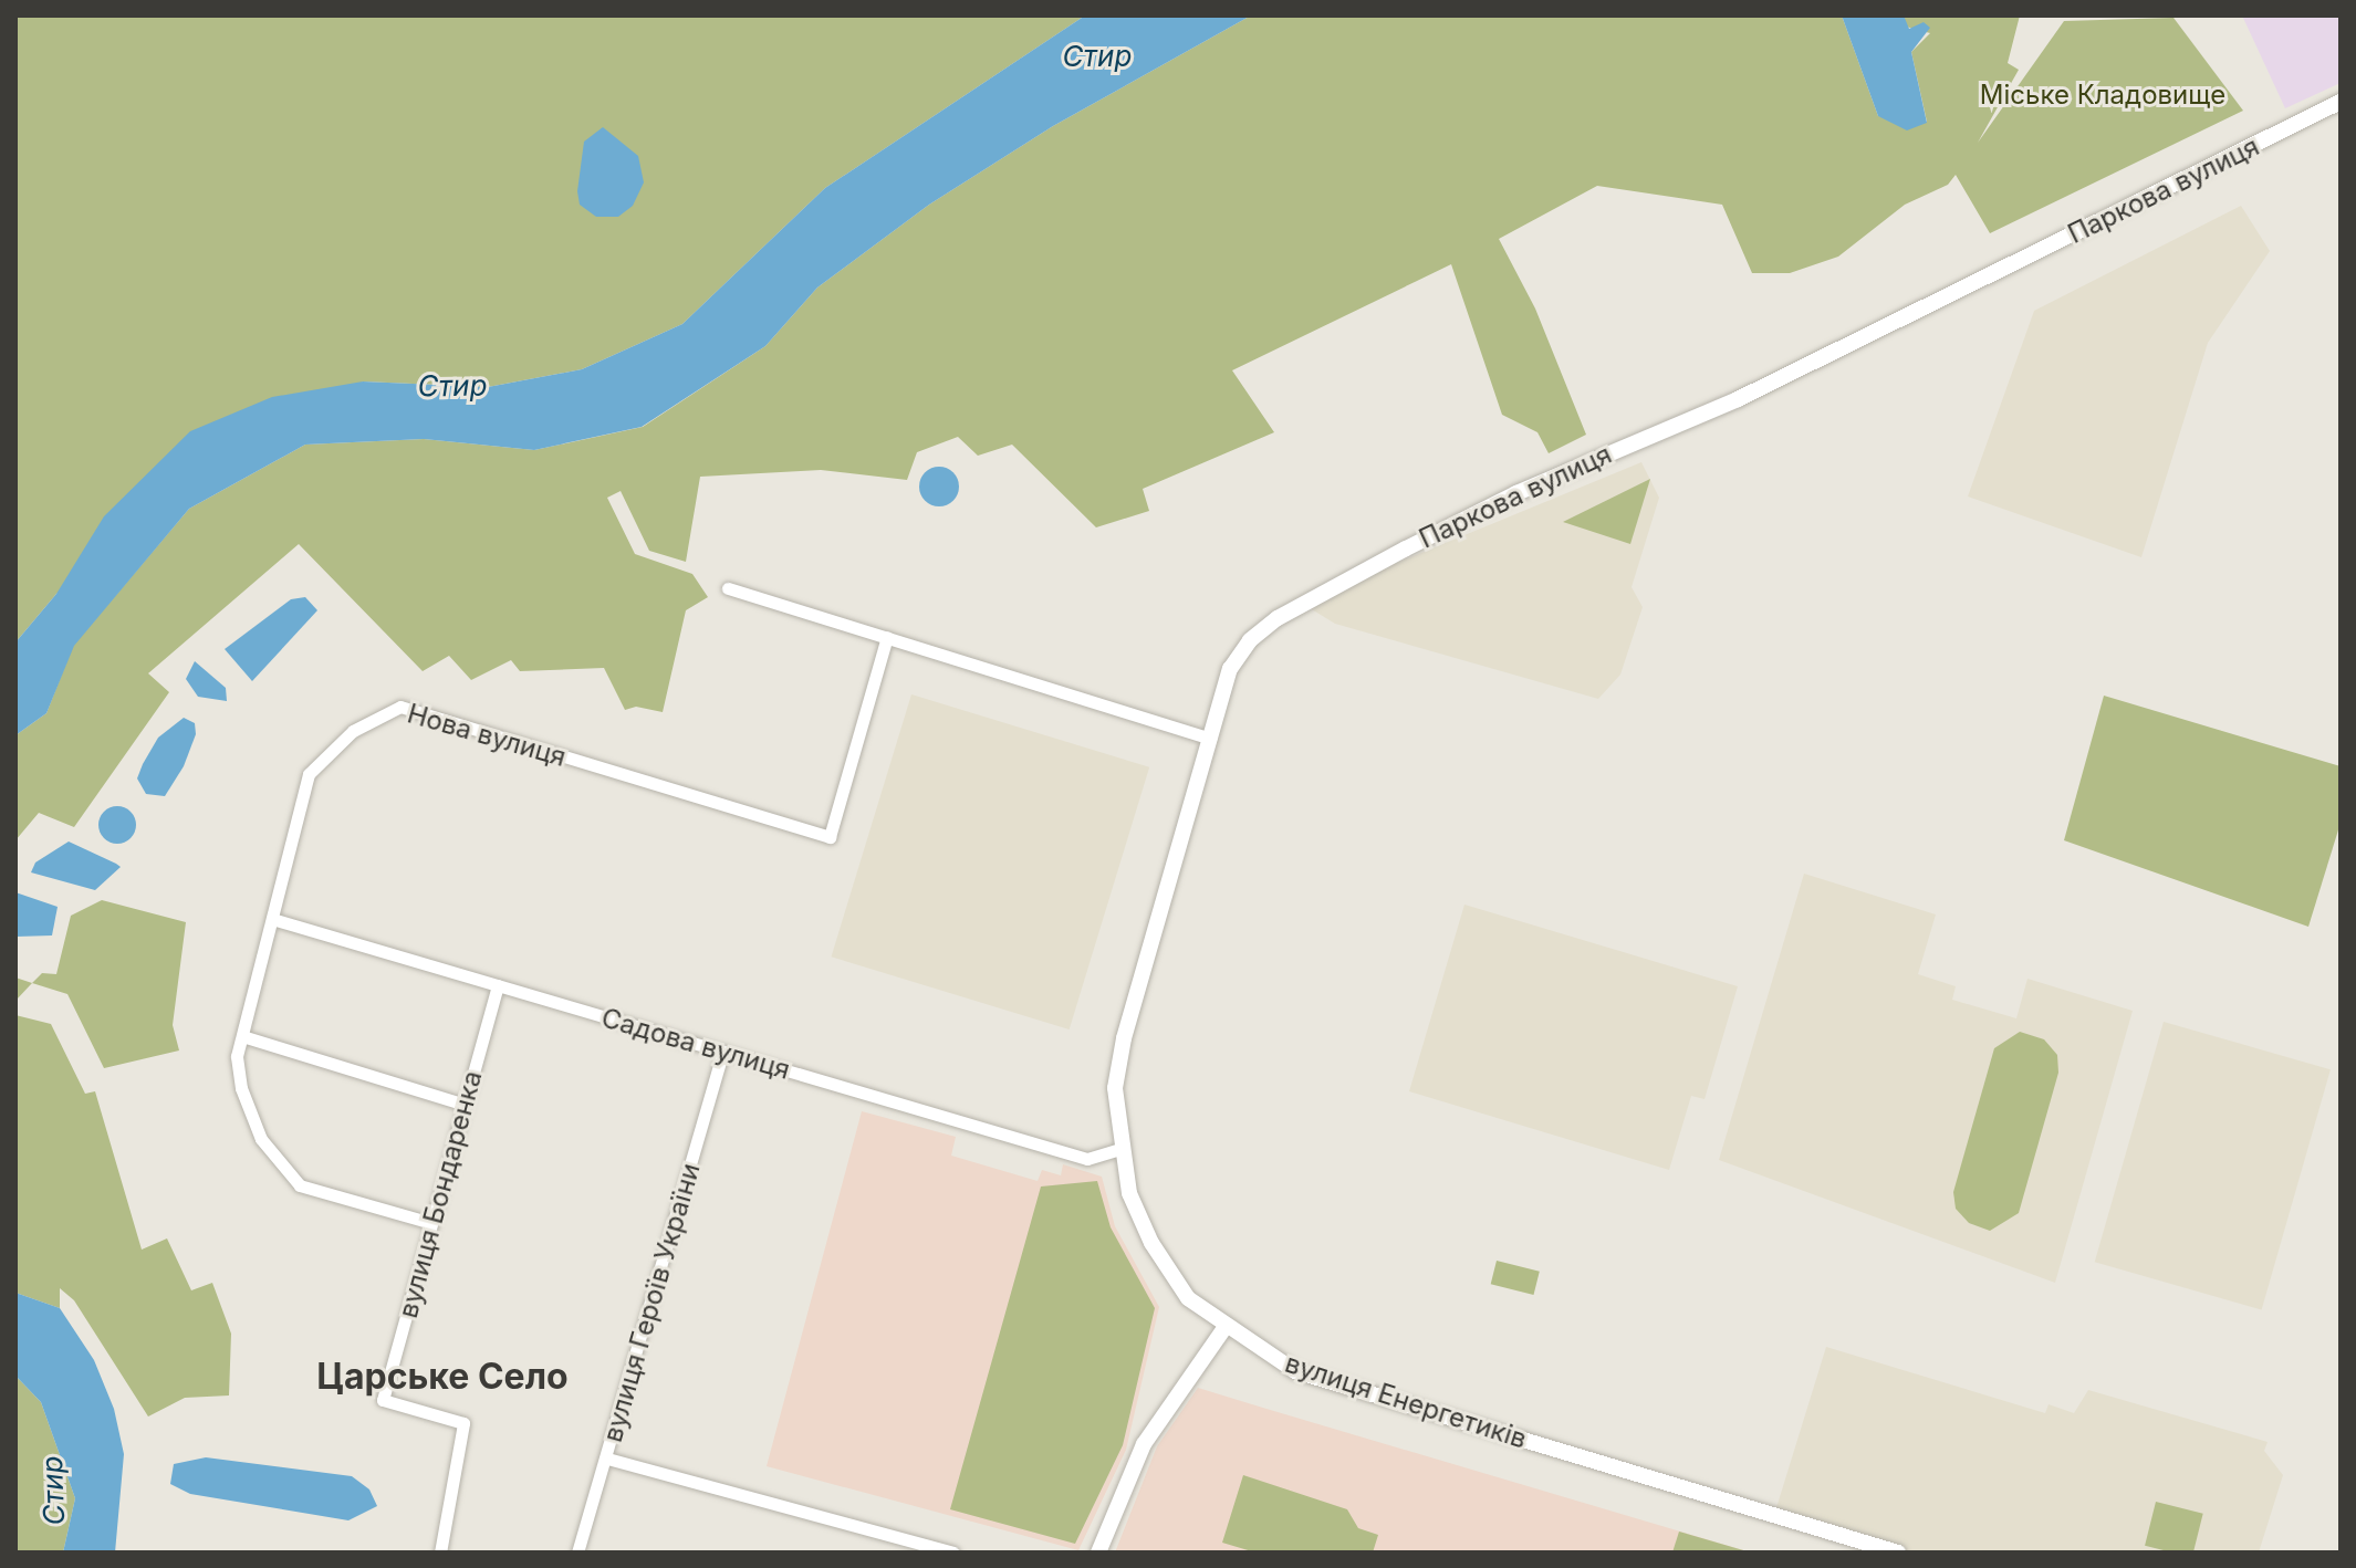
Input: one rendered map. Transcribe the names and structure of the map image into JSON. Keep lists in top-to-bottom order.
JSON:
{
  "streets": {
    "street": [
      "Паркова вулиця",
      "Нова вулиця",
      "Садова вулиця",
      "вулиця Бондаренка",
      "вулиця Героїв України",
      "вулиця Енергетиків"
    ]
  },
  "crossings": [
    ["Паркова вулиця", "вулиця Енергетиків"],
    ["Нова вулиця", "Садова вулиця"],
    ["Нова вулиця", "вулиця Бондаренка"],
    ["Садова вулиця", "вулиця Бондаренка"],
    ["Садова вулиця", "вулиця Героїв України"],
    ["Садова вулиця", "вулиця Енергетиків"]
  ],
  "districts": ["Царське Село"],
  "water": ["Стир"],
  "parks": ["Міське Кладовище"]
}
